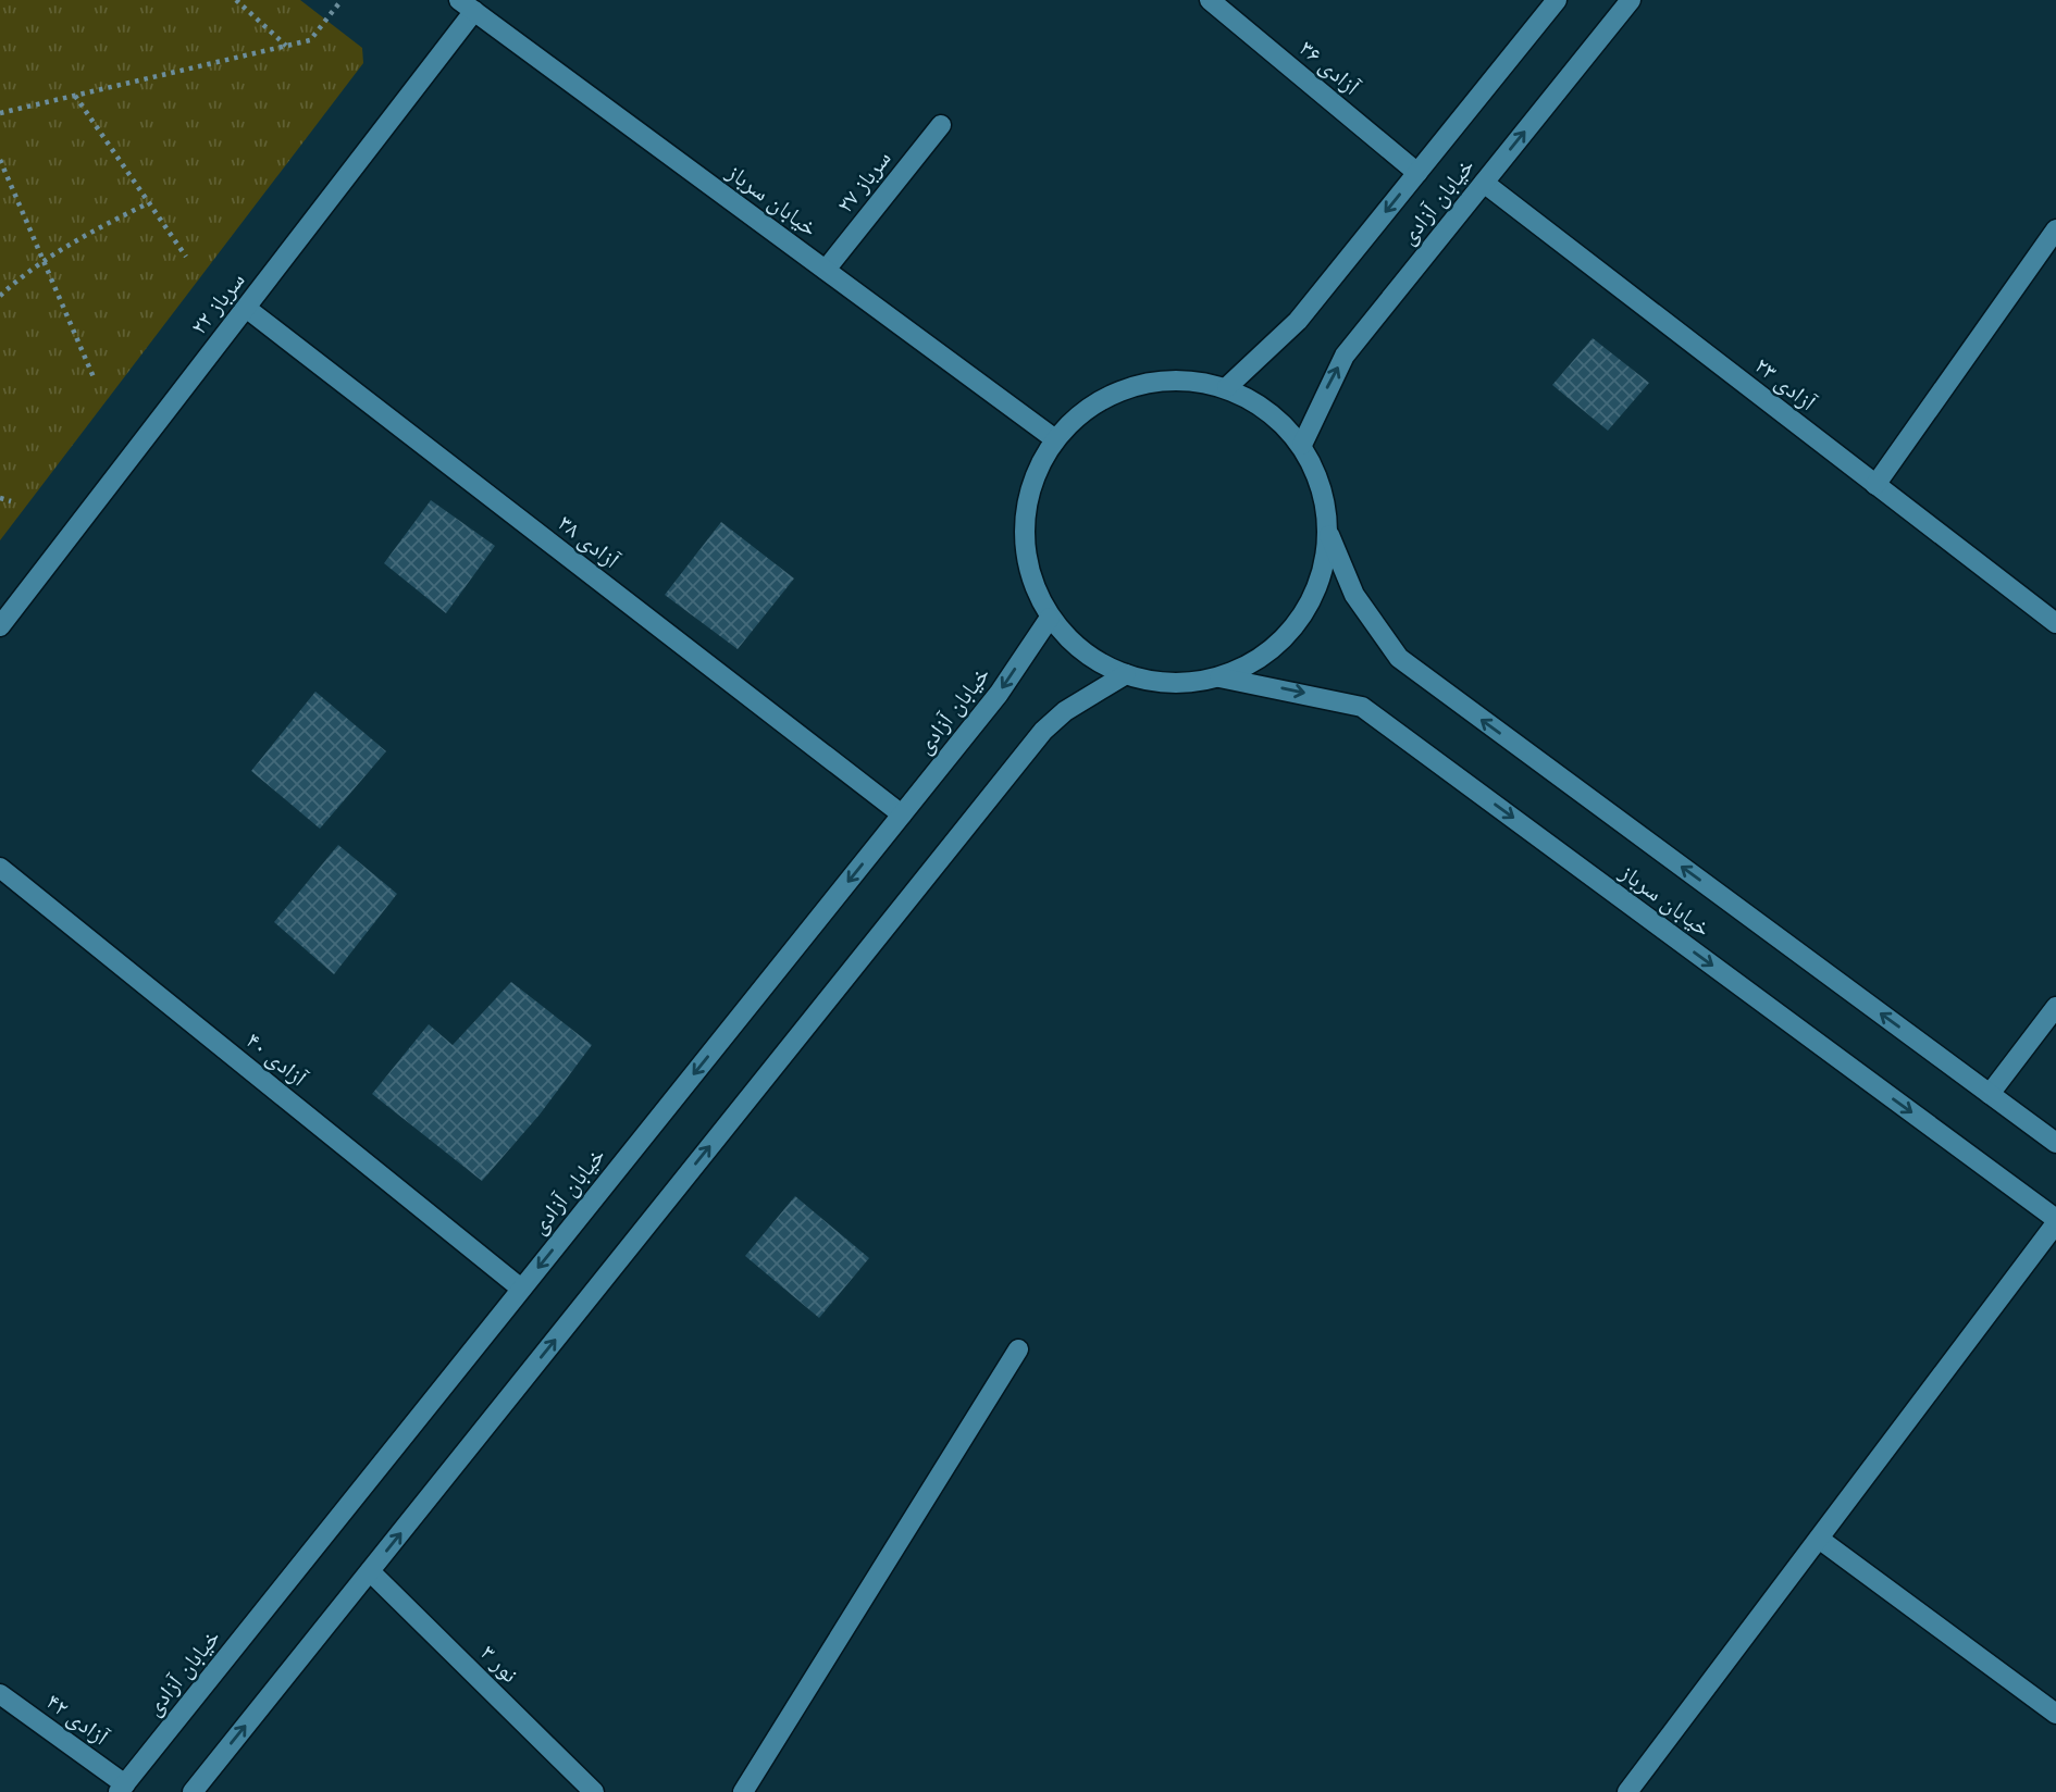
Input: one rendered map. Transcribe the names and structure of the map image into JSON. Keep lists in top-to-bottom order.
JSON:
{
  "streets": {
    "main road": [
      "آزادی ۳۶",
      "سرباز ۲۷",
      "خیابان سرباز",
      "خیابان آزادی",
      "سرباز ۲۲",
      "آزادی ۲۳",
      "آزادی ۳۸",
      "آزادی ۴۰",
      "نور ۳",
      "آزادی ۴۲"
    ]
  },
  "crossings": [
    ["آزادی ۳۶", "خیابان آزادی"],
    ["سرباز ۲۷", "خیابان سرباز"],
    ["خیابان سرباز", "سرباز ۲۲"],
    ["خیابان آزادی", "آزادی ۲۳"],
    ["خیابان آزادی", "آزادی ۳۸"],
    ["خیابان آزادی", "آزادی ۴۰"],
    ["خیابان آزادی", "آزادی ۴۲"],
    ["سرباز ۲۲", "آزادی ۳۸"]
  ]
}
